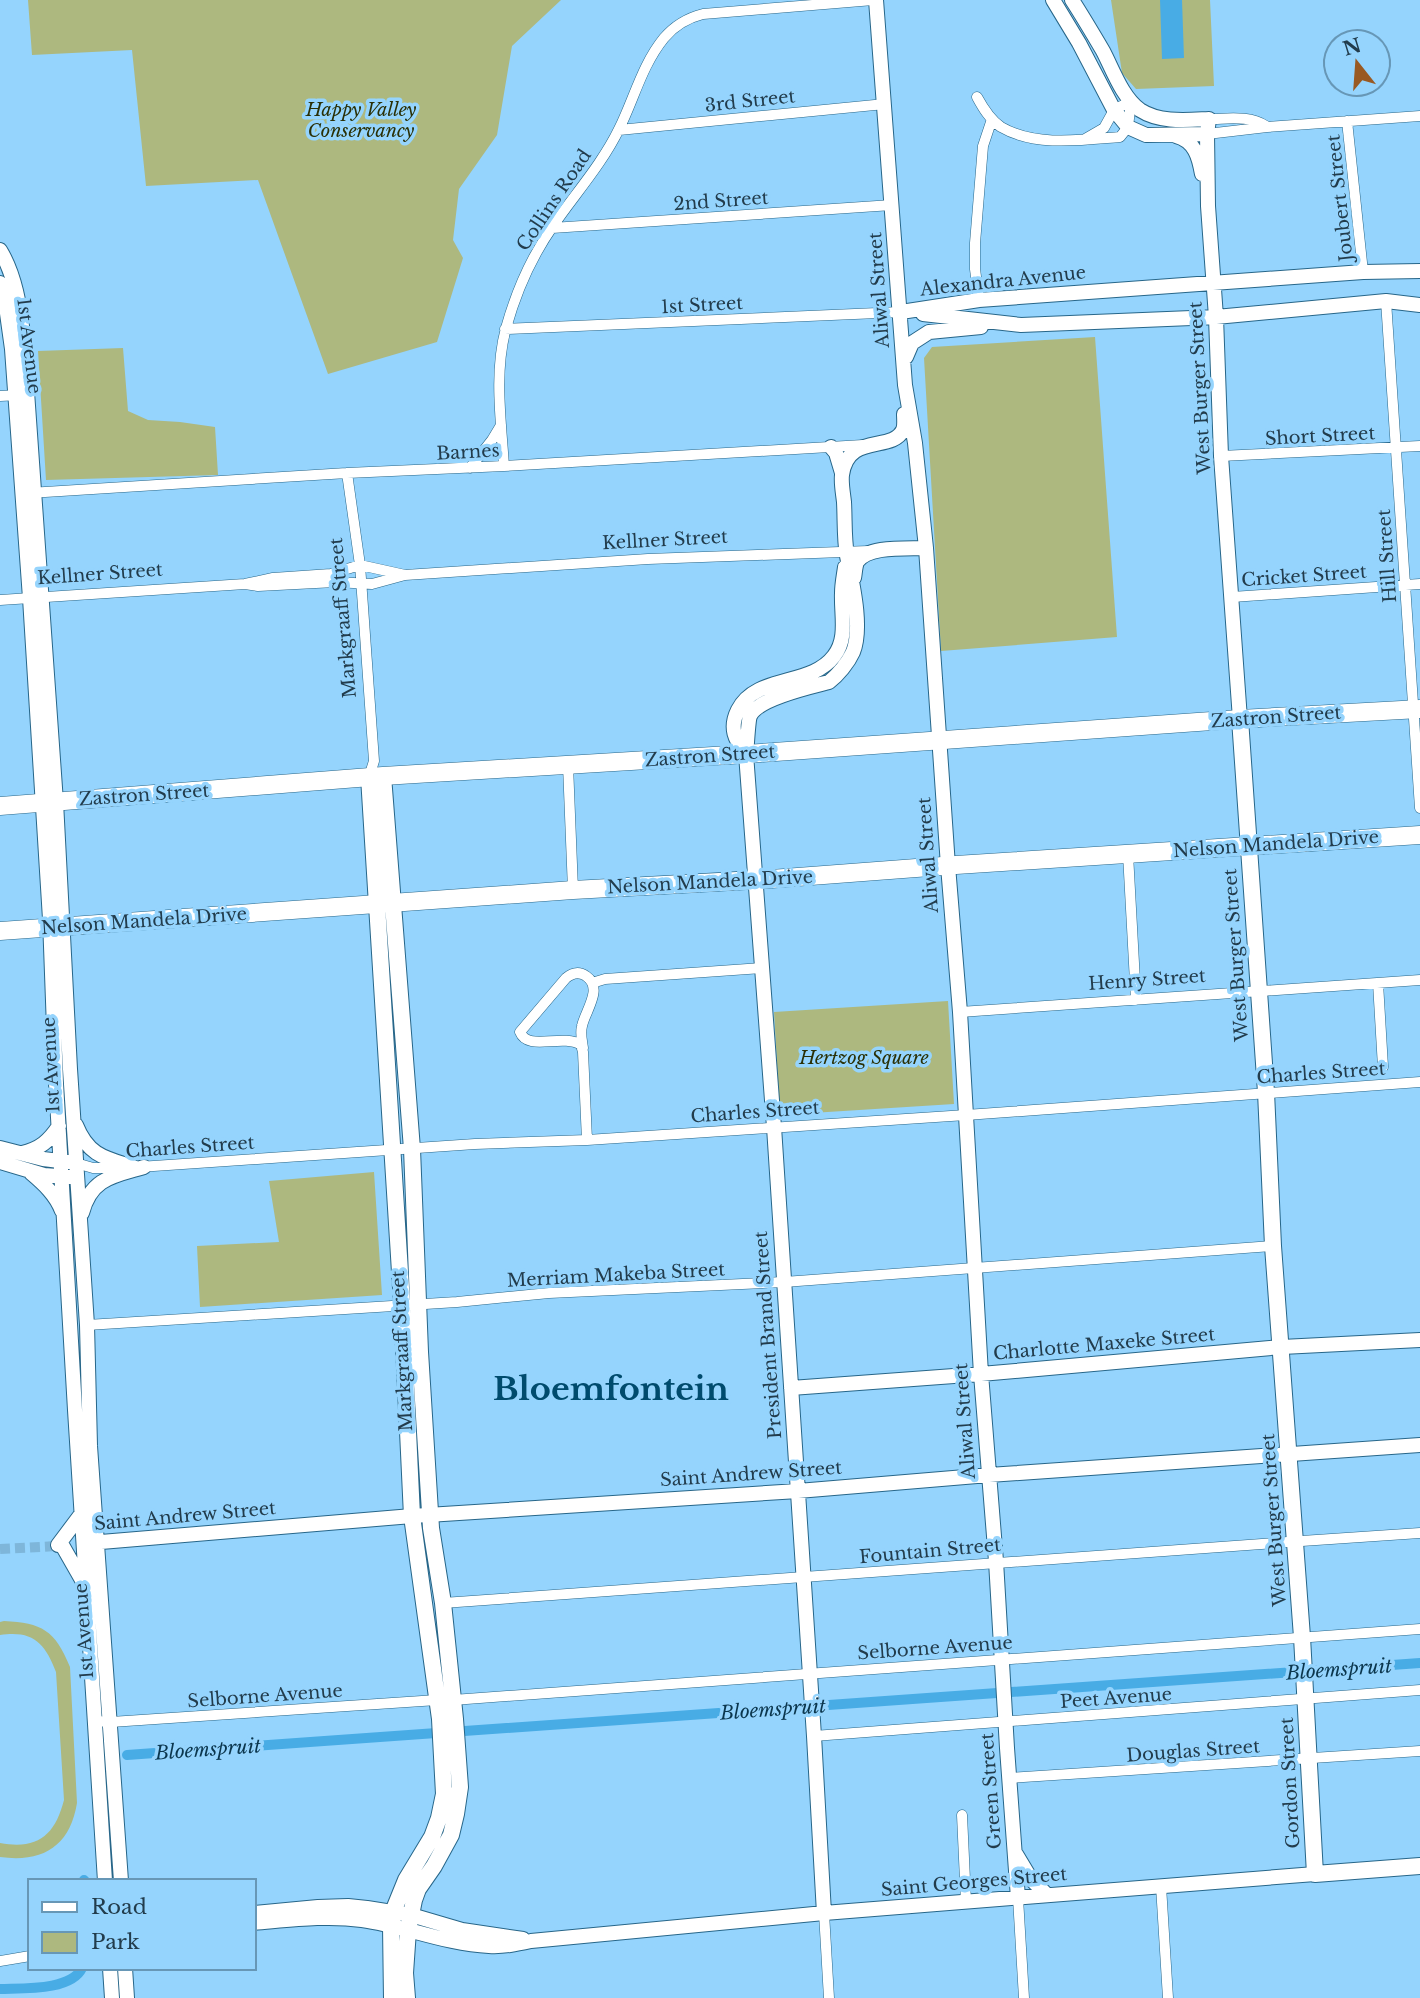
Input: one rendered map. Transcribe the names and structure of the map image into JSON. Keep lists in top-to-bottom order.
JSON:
{
  "streets": {
    "highway": ["Zastron Street", "Nelson Mandela Drive"],
    "main road": [
      "West Burger Street",
      "Markgraaff Street",
      "Gordon Street",
      "Saint Georges Street"
    ],
    "street": [
      "3rd Street",
      "Joubert Street",
      "Collins Road",
      "2nd Street",
      "Alexandra Avenue",
      "Aliwal Street",
      "1st Street",
      "1st Avenue",
      "Short Street",
      "Barnes",
      "Kellner Street",
      "Hill Street",
      "Cricket Street",
      "Henry Street",
      "Charles Street",
      "Merriam Makeba Street",
      "President Brand Street",
      "Charlotte Maxeke Street",
      "Saint Andrew Street",
      "Fountain Street",
      "Selborne Avenue",
      "Peet Avenue",
      "Douglas Street",
      "Green Street"
    ]
  },
  "crossings": [
    ["3rd Street", "Collins Road"],
    ["3rd Street", "Aliwal Street"],
    ["Joubert Street", "Alexandra Avenue"],
    ["Collins Road", "2nd Street"],
    ["Collins Road", "Aliwal Street"],
    ["Collins Road", "1st Street"],
    ["Collins Road", "Barnes"],
    ["2nd Street", "Aliwal Street"],
    ["Alexandra Avenue", "Aliwal Street"],
    ["Alexandra Avenue", "1st Street"],
    ["Alexandra Avenue", "West Burger Street"],
    ["Alexandra Avenue", "Hill Street"],
    ["Aliwal Street", "1st Street"],
    ["Aliwal Street", "Barnes"],
    ["Aliwal Street", "Kellner Street"],
    ["Aliwal Street", "Zastron Street"],
    ["Aliwal Street", "Nelson Mandela Drive"],
    ["Aliwal Street", "Henry Street"],
    ["Aliwal Street", "Charles Street"],
    ["Aliwal Street", "Merriam Makeba Street"],
    ["Aliwal Street", "Charlotte Maxeke Street"],
    ["Aliwal Street", "Saint Andrew Street"],
    ["Aliwal Street", "Fountain Street"],
    ["Aliwal Street", "Selborne Avenue"],
    ["Aliwal Street", "Peet Avenue"],
    ["Aliwal Street", "Green Street"],
    ["1st Avenue", "Barnes"],
    ["1st Avenue", "Kellner Street"],
    ["1st Avenue", "Zastron Street"],
    ["1st Avenue", "Nelson Mandela Drive"],
    ["1st Avenue", "Charles Street"],
    ["1st Avenue", "Merriam Makeba Street"],
    ["1st Avenue", "Saint Andrew Street"],
    ["1st Avenue", "Selborne Avenue"],
    ["West Burger Street", "Short Street"],
    ["West Burger Street", "Cricket Street"],
    ["West Burger Street", "Zastron Street"],
    ["West Burger Street", "Nelson Mandela Drive"],
    ["West Burger Street", "Henry Street"],
    ["West Burger Street", "Charles Street"],
    ["West Burger Street", "Merriam Makeba Street"],
    ["West Burger Street", "Charlotte Maxeke Street"],
    ["West Burger Street", "Saint Andrew Street"],
    ["West Burger Street", "Fountain Street"],
    ["West Burger Street", "Selborne Avenue"],
    ["West Burger Street", "Peet Avenue"],
    ["West Burger Street", "Gordon Street"],
    ["Short Street", "Hill Street"],
    ["Barnes", "Markgraaff Street"],
    ["Kellner Street", "Markgraaff Street"],
    ["Hill Street", "Cricket Street"],
    ["Hill Street", "Zastron Street"],
    ["Markgraaff Street", "Zastron Street"],
    ["Markgraaff Street", "Nelson Mandela Drive"],
    ["Markgraaff Street", "Charles Street"],
    ["Markgraaff Street", "Merriam Makeba Street"],
    ["Markgraaff Street", "Saint Andrew Street"],
    ["Markgraaff Street", "Fountain Street"],
    ["Markgraaff Street", "Selborne Avenue"],
    ["Markgraaff Street", "Saint Georges Street"],
    ["Zastron Street", "President Brand Street"],
    ["Nelson Mandela Drive", "President Brand Street"],
    ["Charles Street", "President Brand Street"],
    ["Merriam Makeba Street", "President Brand Street"],
    ["President Brand Street", "Charlotte Maxeke Street"],
    ["President Brand Street", "Saint Andrew Street"],
    ["President Brand Street", "Fountain Street"],
    ["President Brand Street", "Selborne Avenue"],
    ["President Brand Street", "Peet Avenue"],
    ["President Brand Street", "Saint Georges Street"],
    ["Peet Avenue", "Gordon Street"],
    ["Peet Avenue", "Green Street"],
    ["Douglas Street", "Gordon Street"],
    ["Douglas Street", "Green Street"],
    ["Gordon Street", "Saint Georges Street"],
    ["Green Street", "Saint Georges Street"]
  ],
  "districts": ["Bloemfontein"],
  "water": ["Bloemspruit"],
  "parks": ["Happy Valley Conservancy", "Hertzog Square"],
  "legend": ["Road", "Park"],
  "north": "top"
}
